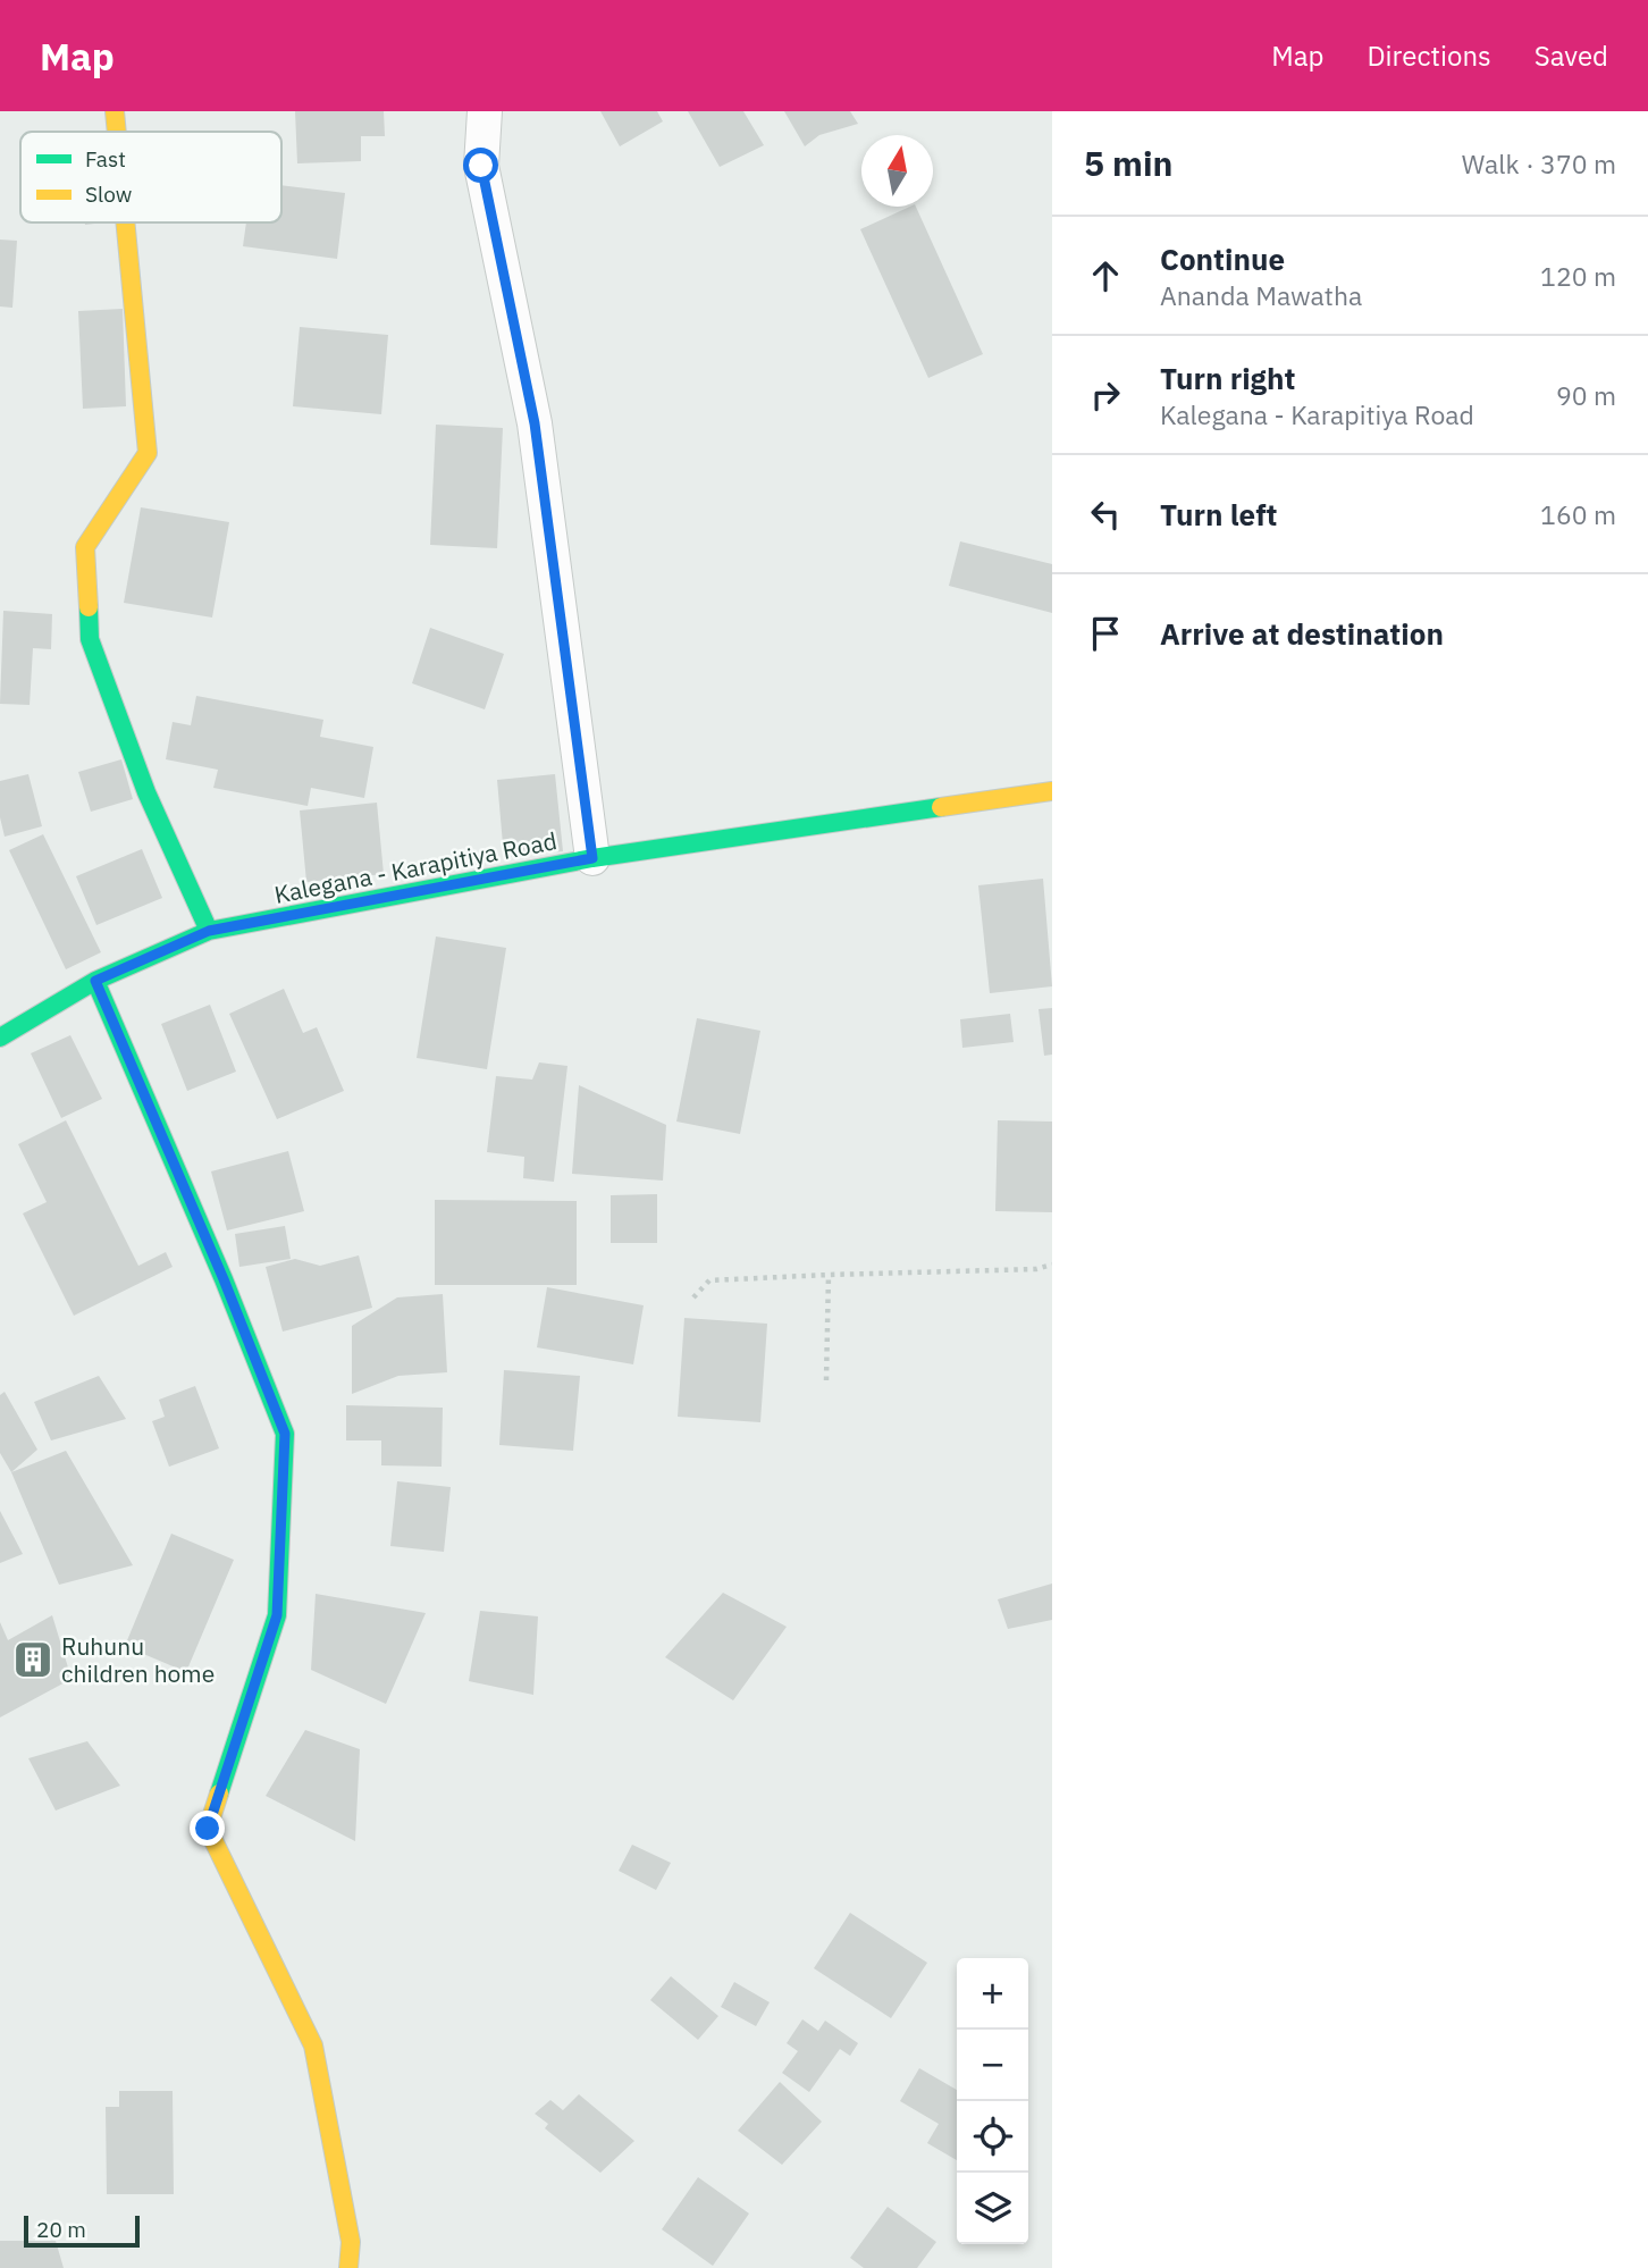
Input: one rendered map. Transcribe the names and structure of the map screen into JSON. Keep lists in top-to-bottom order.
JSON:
{
  "streets": {
    "street": ["Kalegana - Karapitiya Road"]
  },
  "places": {
    "building": ["Ruhunu children home"]
  },
  "legend": ["Fast", "Slow"],
  "scale_bar": "20 m",
  "north": "top",
  "page": {
    "header": "Map",
    "nav": ["Map", "Directions", "Saved"],
    "heading": ["5 min", "Walk · 370 m"],
    "list": [
      ["Continue", "Ananda Mawatha", "120 m"],
      ["Turn right", "Kalegana - Karapitiya Road", "90 m"],
      ["Turn left", "160 m"],
      "Arrive at destination"
    ],
    "map_buttons": ["+", "−"],
    "scale": "20 m"
  }
}
